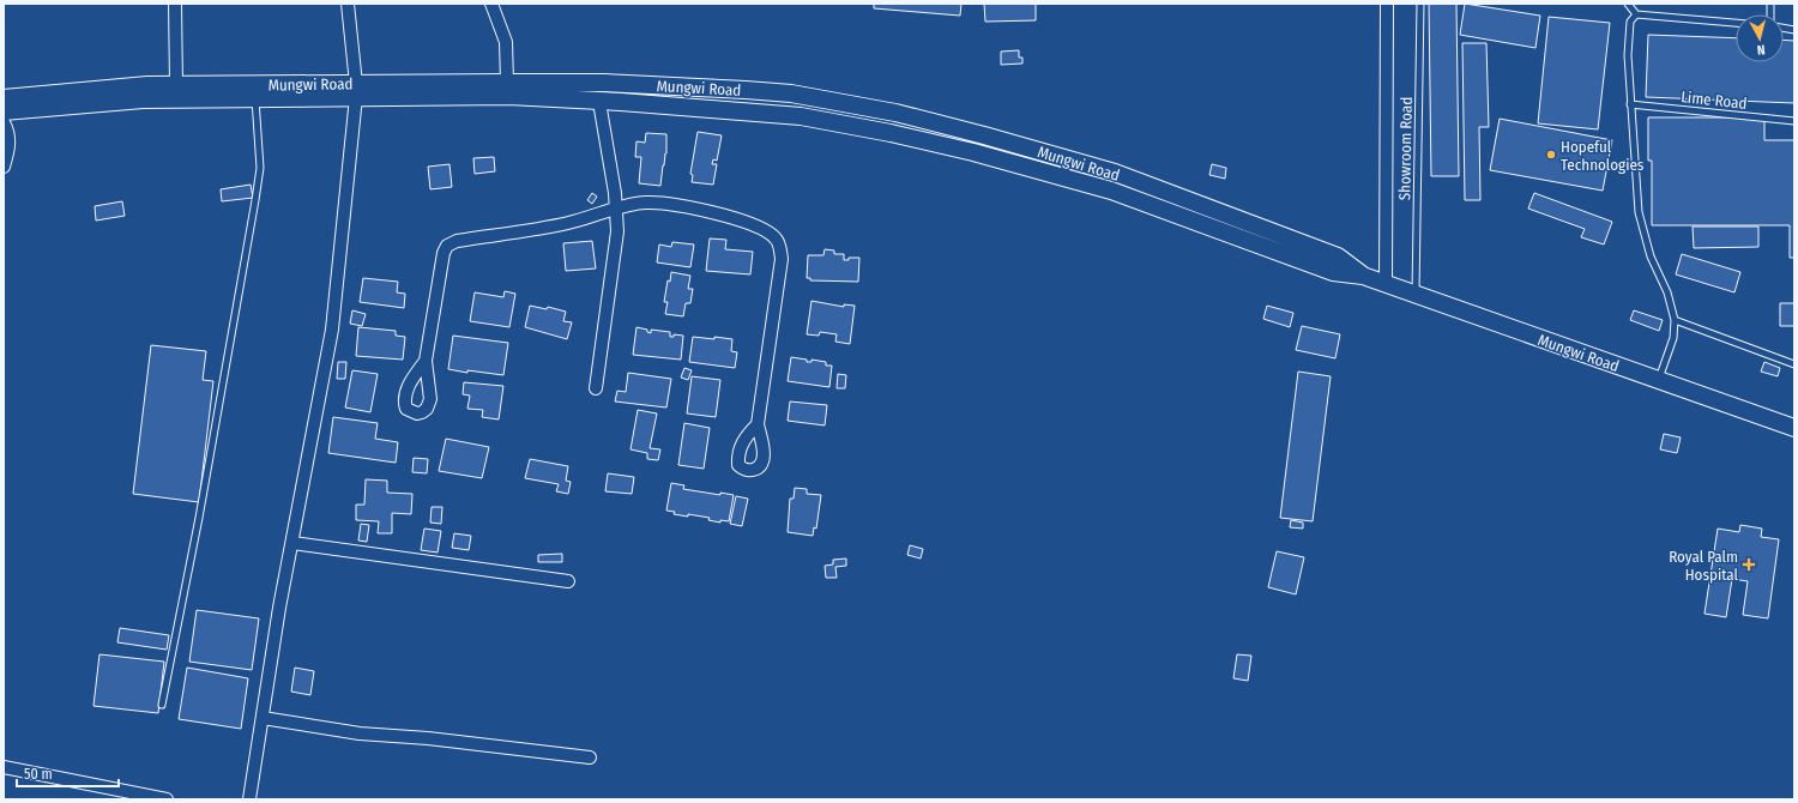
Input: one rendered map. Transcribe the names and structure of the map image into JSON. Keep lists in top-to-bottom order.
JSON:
{
  "streets": {
    "main road": ["Mungwi Road"],
    "lane": ["Lime Road", "Showroom Road"]
  },
  "crossings": [
    ["Mungwi Road", "Showroom Road"]
  ],
  "places": {
    "other": ["Hopeful Technologies"],
    "health": ["Royal Palm Hospital"]
  },
  "scale_bar": "50 m",
  "north": "bottom"
}
